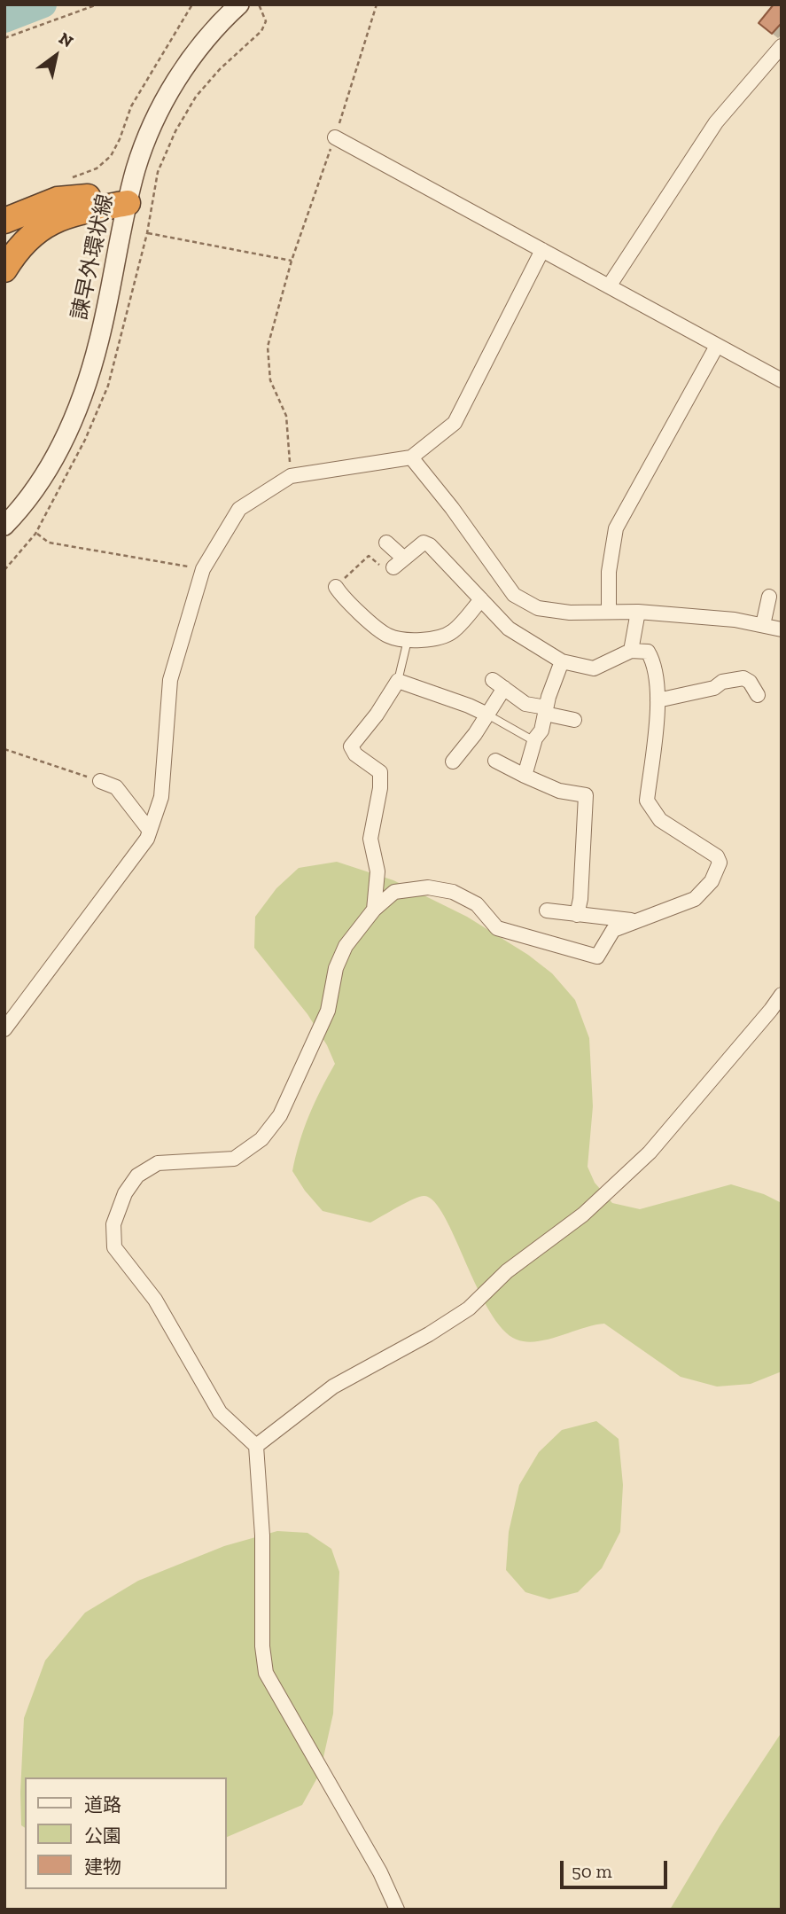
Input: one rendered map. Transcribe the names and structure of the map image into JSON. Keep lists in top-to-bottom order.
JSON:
{
  "streets": {
    "main road": ["諫早外環状線"]
  },
  "legend": ["道路", "公園", "建物"],
  "scale_bar": "50 m",
  "north": "top right"
}
